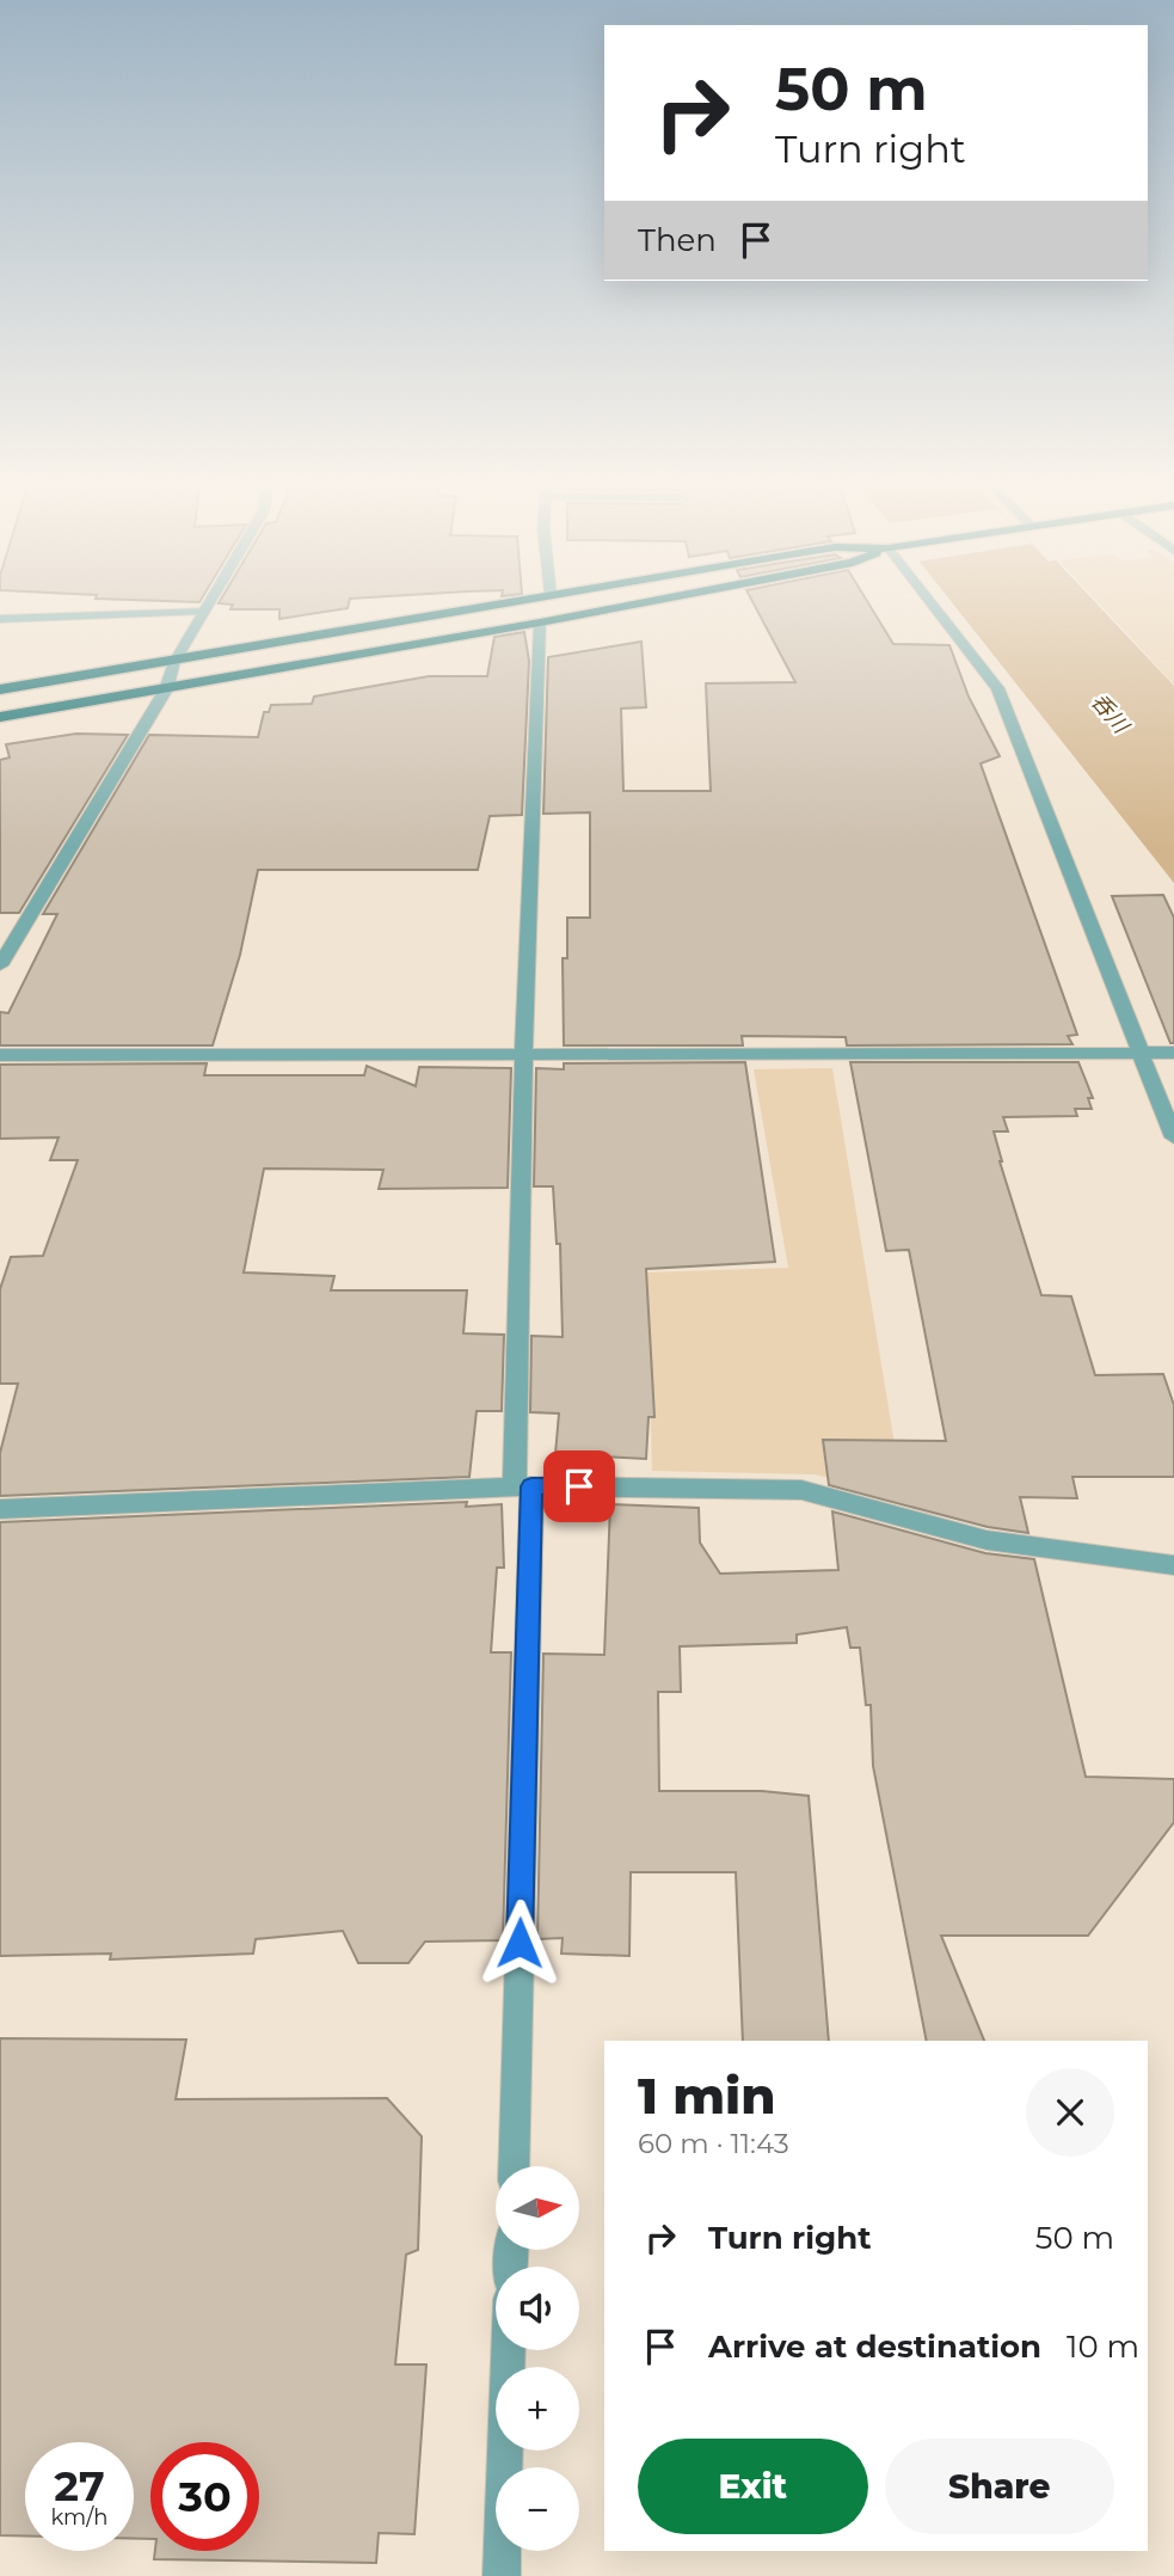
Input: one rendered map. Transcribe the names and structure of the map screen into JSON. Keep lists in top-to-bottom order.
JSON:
{
  "water": ["呑川"],
  "north": "right",
  "page": {
    "turn": ["50 m", "Turn right"],
    "then": "Then",
    "heading": ["1 min", "60 m · 11:43"],
    "map_buttons": ["+", "−"],
    "list": [
      {
        "name": "Turn right",
        "value": "50 m"
      },
      {
        "name": "Arrive at destination",
        "value": "10 m"
      }
    ],
    "buttons": ["Exit", "Share"],
    "speed": "27 km/h",
    "limit": "30"
  }
}
